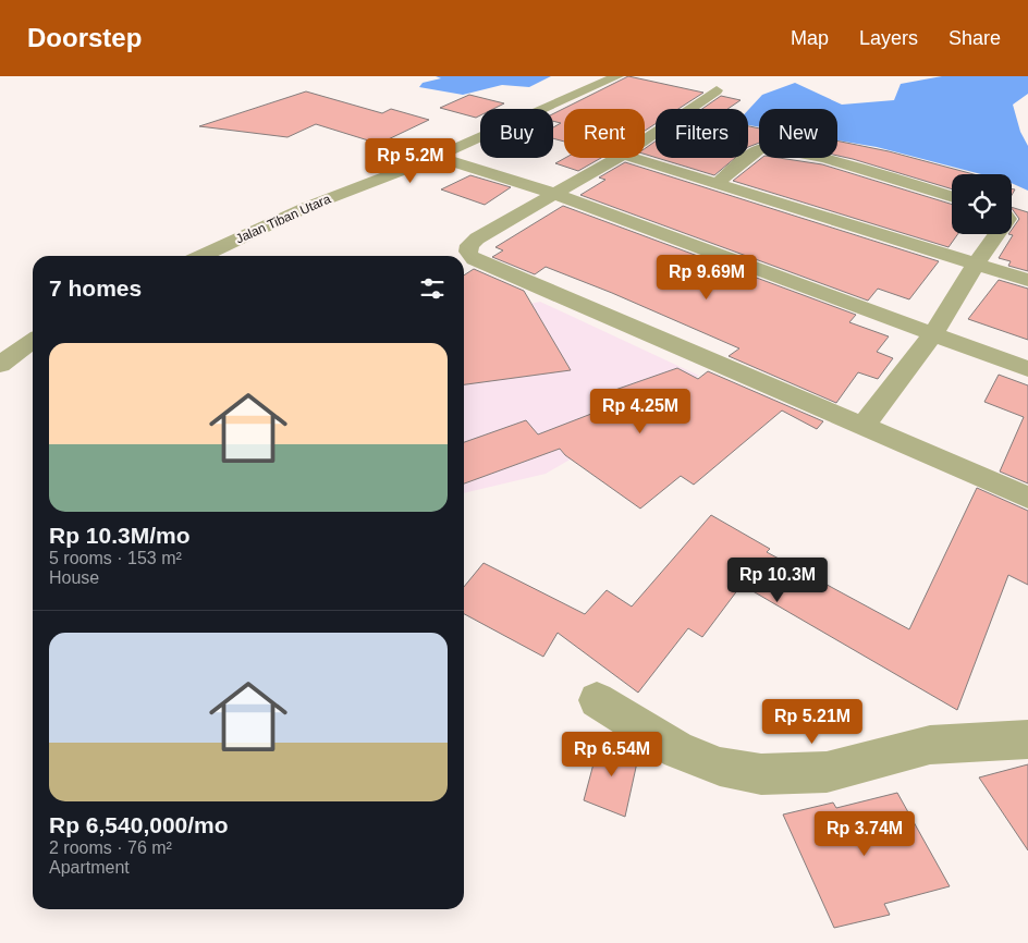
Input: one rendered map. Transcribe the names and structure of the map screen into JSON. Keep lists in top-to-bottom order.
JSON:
{
  "streets": {
    "street": ["Jalan Tiban Utara"]
  },
  "page": {
    "header": "Doorstep",
    "nav": ["Map", "Layers", "Share"],
    "chip": [
      "Buy",
      "Rent",
      "Filters",
      "New"
    ],
    "price": [
      "Rp 5.2M",
      "Rp 9.69M",
      "Rp 4.25M",
      "Rp 10.3M",
      "Rp 5.21M",
      "Rp 6.54M",
      "Rp 3.74M"
    ],
    "heading": "7 homes",
    "list": [
      {
        "name": "Rp 10.3M/mo",
        "note": "5 rooms · 153 m² · House"
      },
      {
        "name": "Rp 6,540,000/mo",
        "note": "2 rooms · 76 m² · Apartment"
      }
    ]
  }
}
